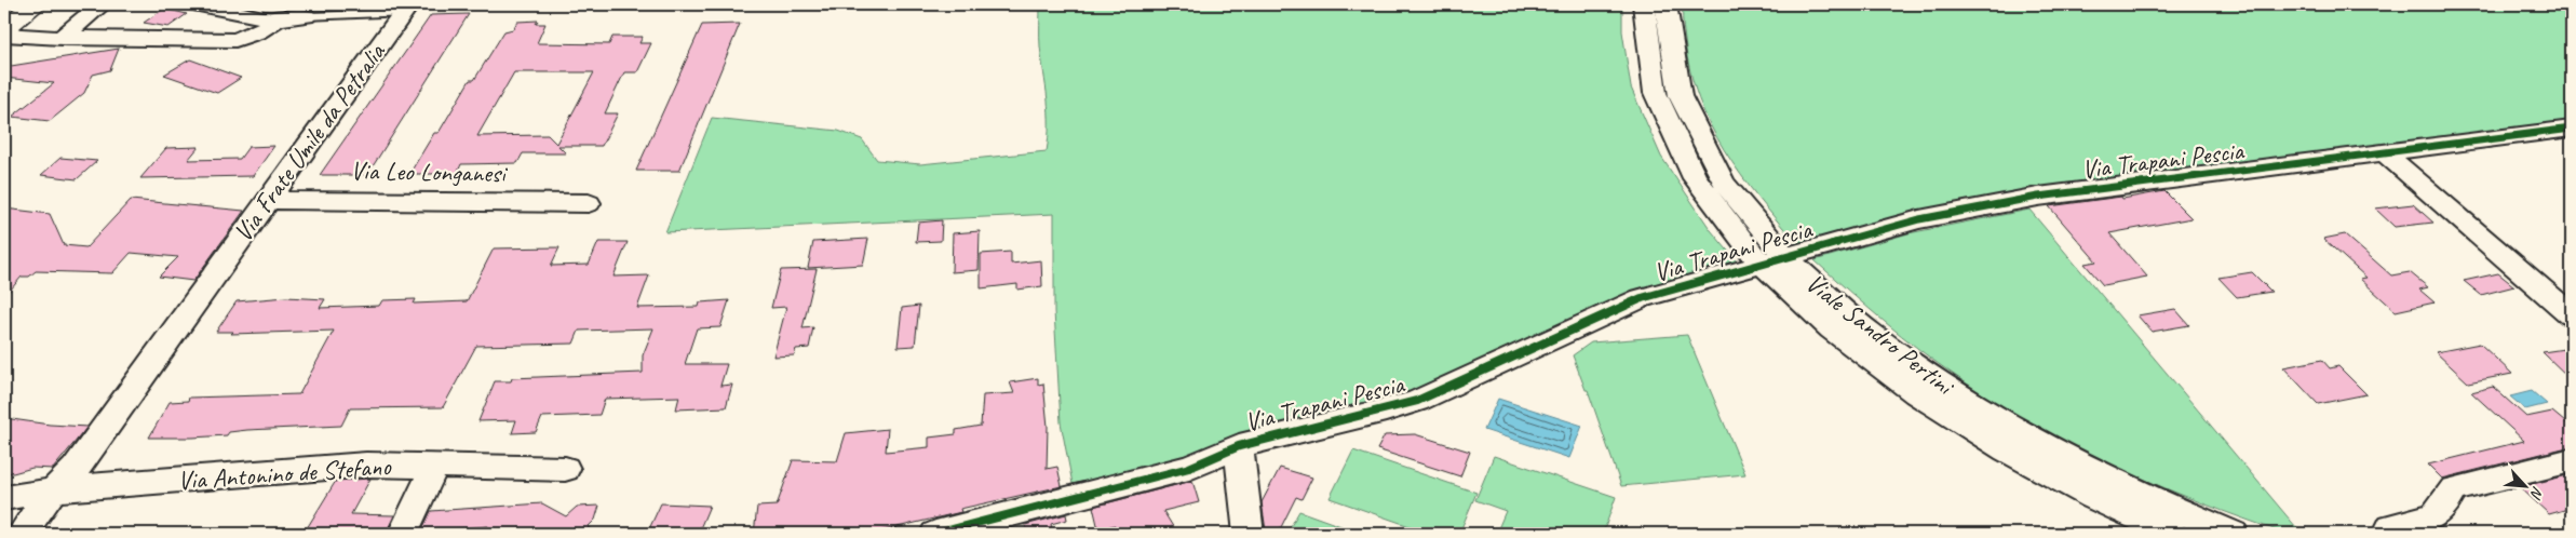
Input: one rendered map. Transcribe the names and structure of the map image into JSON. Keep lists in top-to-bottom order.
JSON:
{
  "streets": {
    "street": [
      "Via Frate Umile da Petralia",
      "Via Trapani Pescia",
      "Via Leo Longanesi",
      "Viale Sandro Pertini",
      "Via Antonino de Stefano"
    ]
  },
  "crossings": [
    ["Via Frate Umile da Petralia", "Via Leo Longanesi"],
    ["Via Frate Umile da Petralia", "Via Antonino de Stefano"],
    ["Via Trapani Pescia", "Viale Sandro Pertini"]
  ],
  "north": "bottom right"
}
